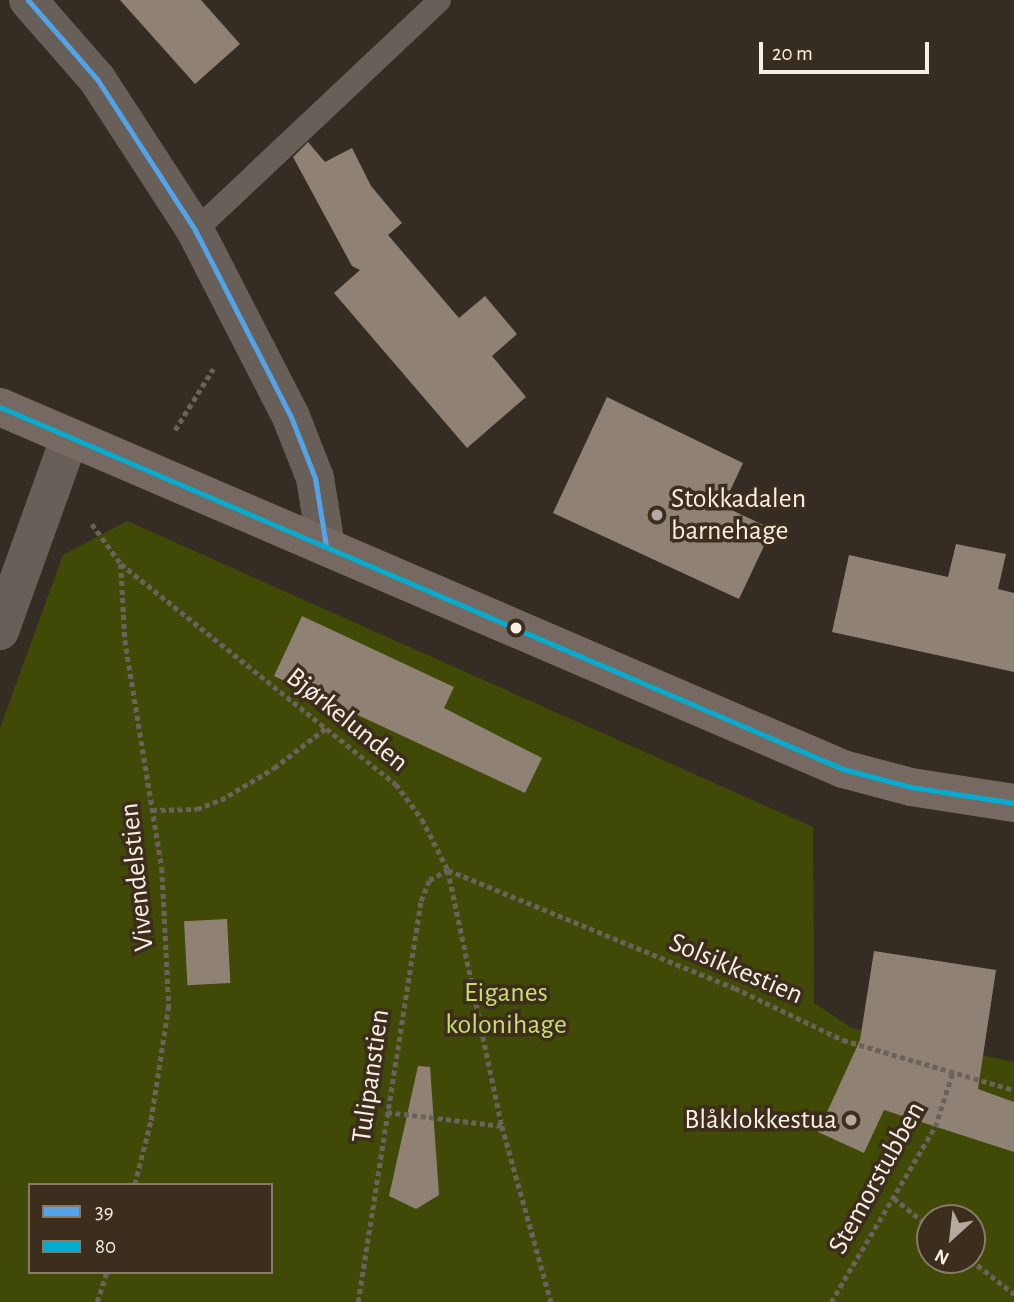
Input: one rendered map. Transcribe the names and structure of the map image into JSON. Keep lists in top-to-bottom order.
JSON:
{
  "streets": {
    "path": [
      "Bjørkelunden",
      "Vivendelstien",
      "Solsikkestien",
      "Tulipanstien",
      "Stemorstubben"
    ]
  },
  "crossings": [
    ["Bjørkelunden", "Vivendelstien"],
    ["Bjørkelunden", "Solsikkestien"],
    ["Bjørkelunden", "Tulipanstien"],
    ["Solsikkestien", "Tulipanstien"],
    ["Solsikkestien", "Stemorstubben"]
  ],
  "parks": ["Eiganes kolonihage"],
  "places": ["Stokkadalen barnehage", "Blåklokkestua"],
  "lines": ["transit line 39", "transit line 80"],
  "legend": ["39", "80"],
  "scale_bar": "20 m",
  "north": "bottom left"
}
